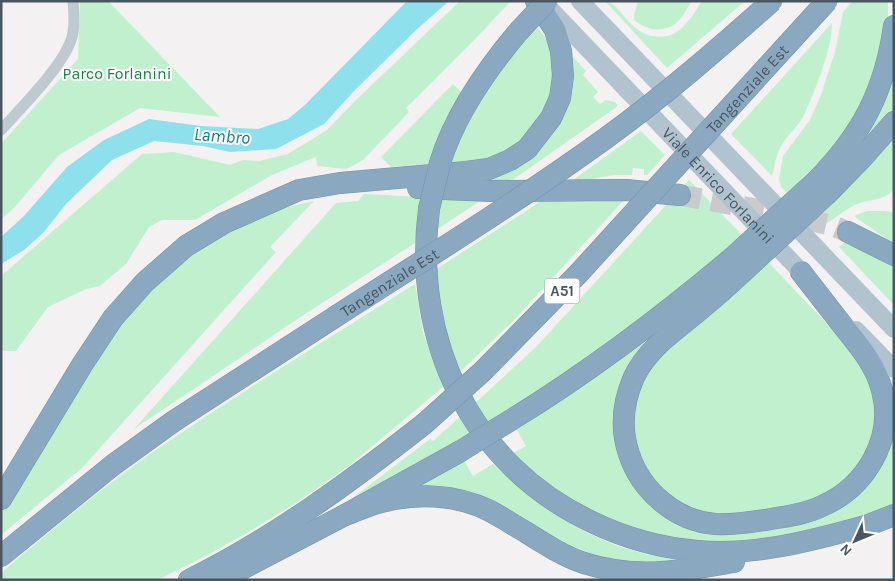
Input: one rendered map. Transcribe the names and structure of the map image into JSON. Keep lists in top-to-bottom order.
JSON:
{
  "streets": {
    "highway": ["Tangenziale Est", "A51"],
    "main road": ["Viale Enrico Forlanini"]
  },
  "water": ["Lambro"],
  "parks": ["Parco Forlanini"],
  "north": "bottom left"
}
